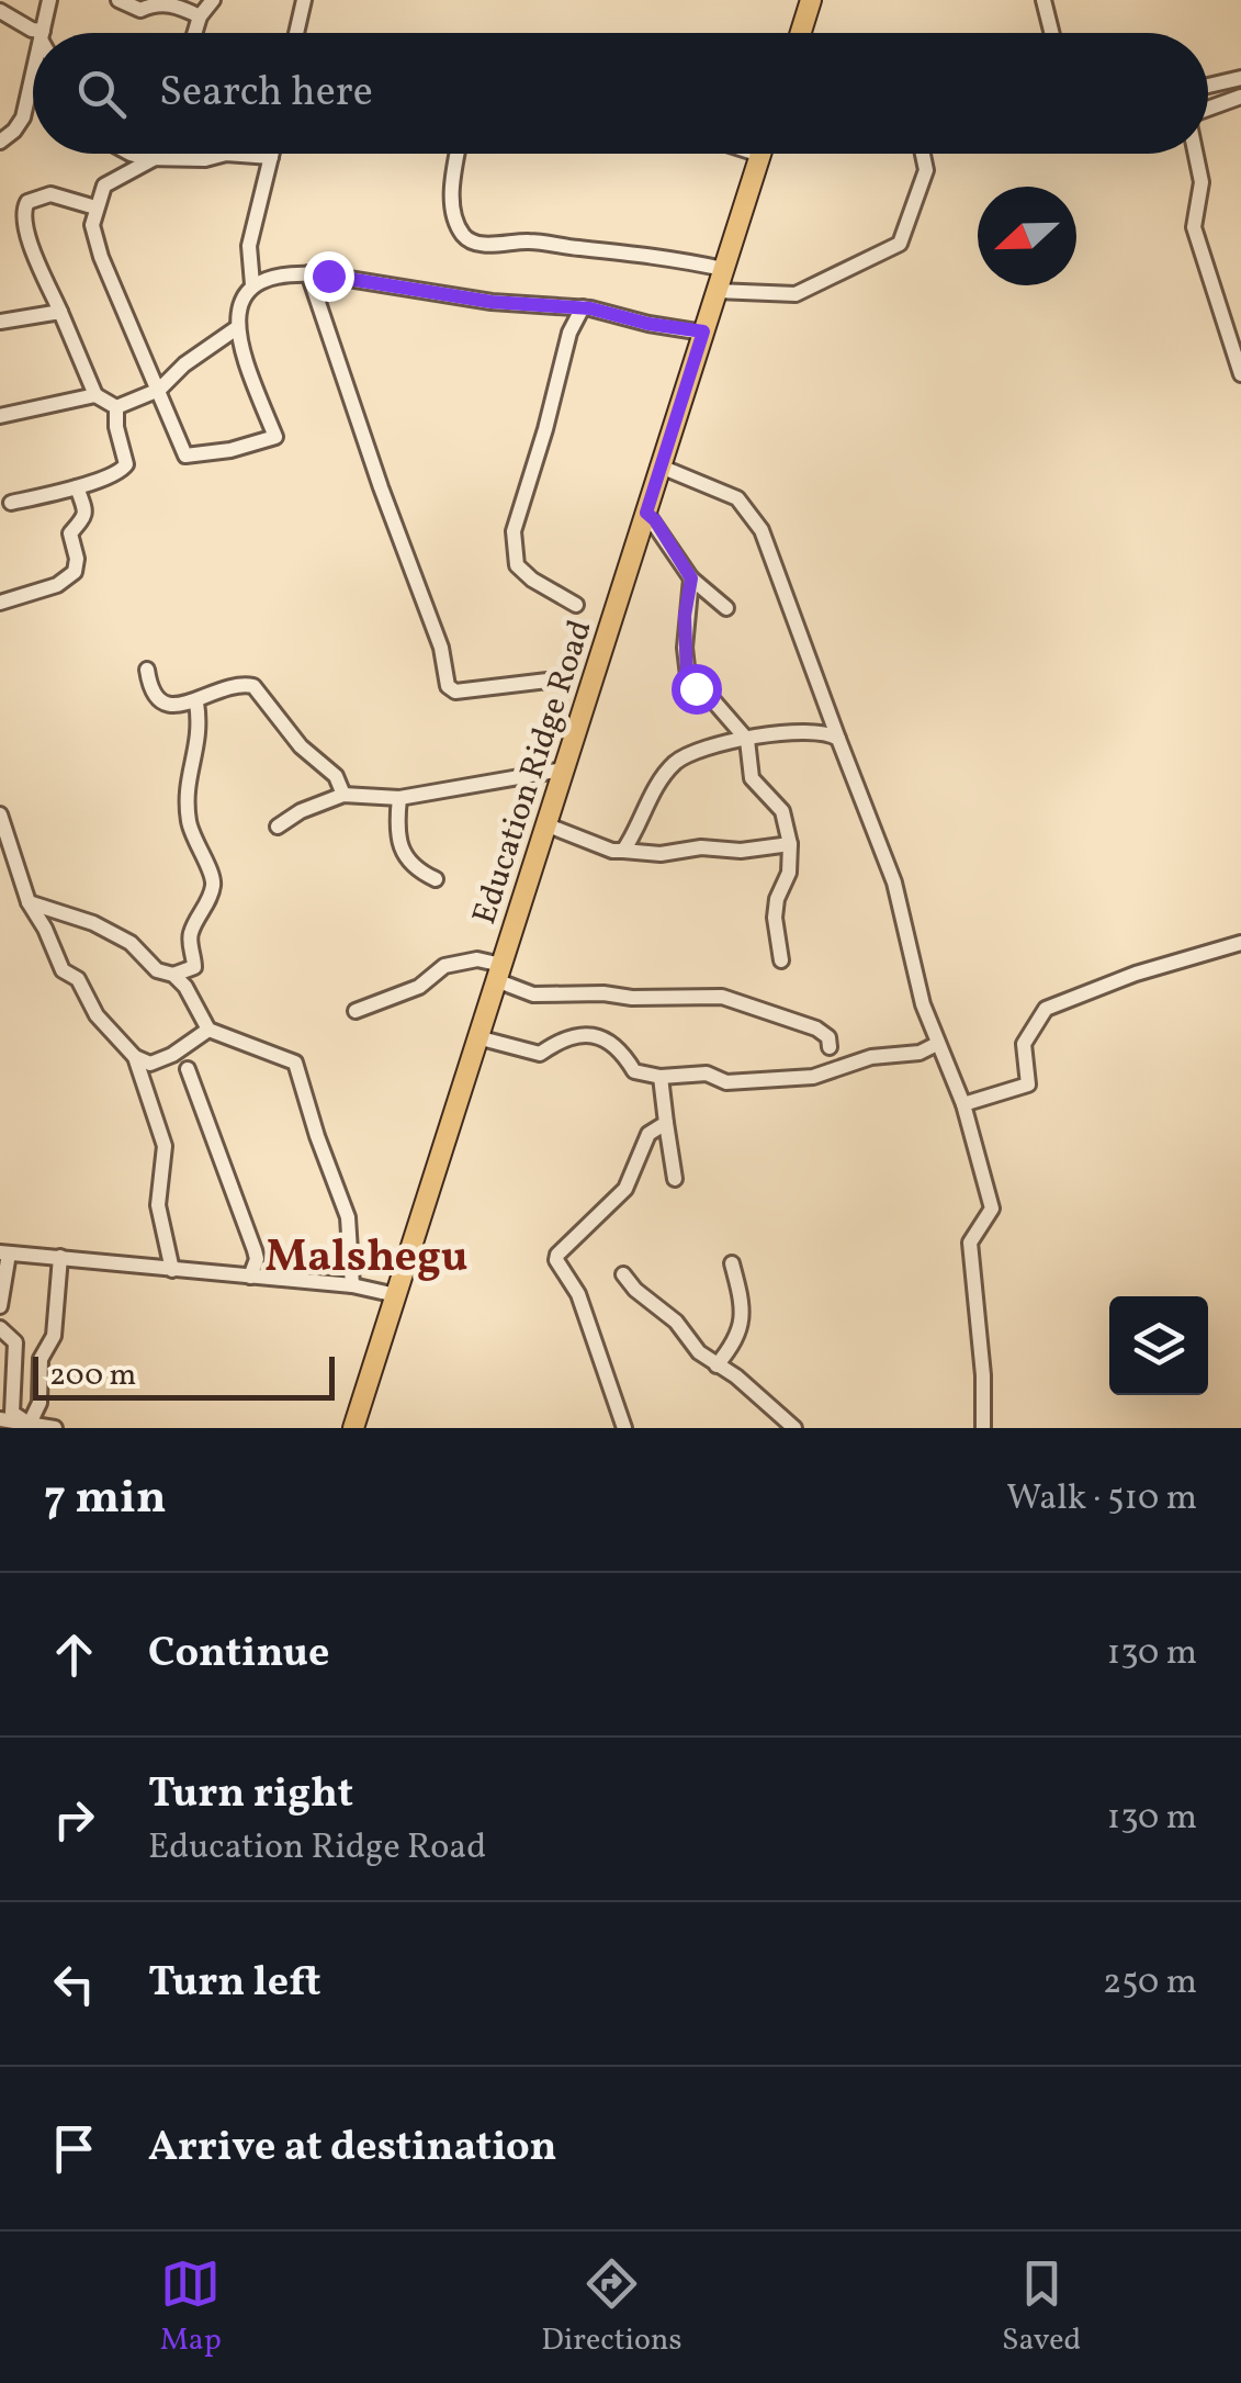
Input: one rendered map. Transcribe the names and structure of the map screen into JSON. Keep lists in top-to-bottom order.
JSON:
{
  "streets": {
    "main road": ["Education Ridge Road"]
  },
  "districts": ["Malshegu"],
  "scale_bar": "200 m",
  "north": "left",
  "page": {
    "search": "Search here",
    "scale": "200 m",
    "heading": ["7 min", "Walk · 510 m"],
    "list": [
      ["Continue", "130 m"],
      ["Turn right", "Education Ridge Road", "130 m"],
      ["Turn left", "250 m"],
      "Arrive at destination"
    ],
    "nav": ["Map", "Directions", "Saved"]
  }
}
